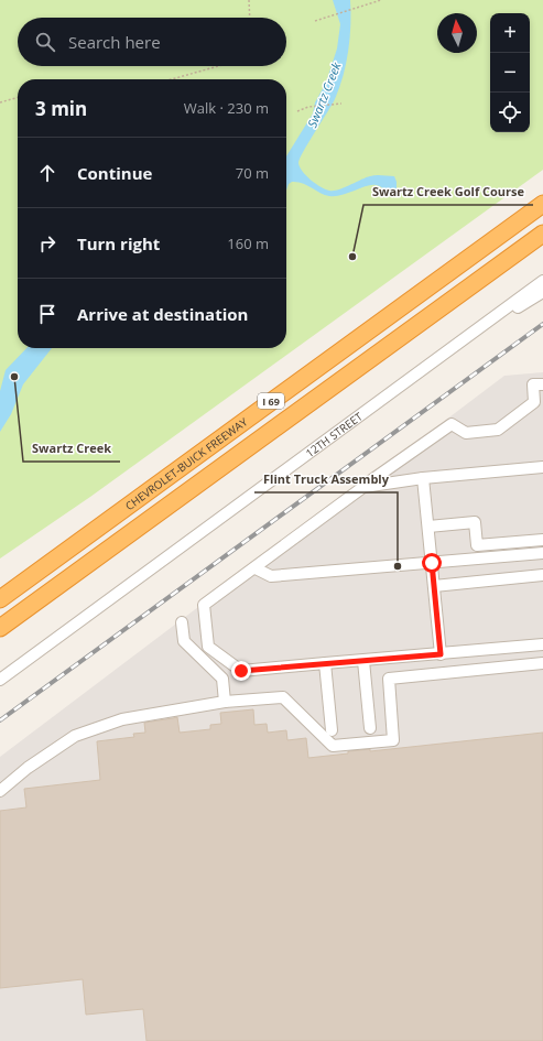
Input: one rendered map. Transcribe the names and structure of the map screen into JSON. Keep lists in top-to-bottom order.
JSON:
{
  "streets": {
    "highway": ["I 69", "CHEVROLET-BUICK FREEWAY"],
    "street": ["12TH STREET"]
  },
  "water": ["Swartz Creek"],
  "places": ["Swartz Creek Golf Course", "Swartz Creek", "Flint Truck Assembly"],
  "north": "top",
  "page": {
    "map_buttons": ["+", "−"],
    "search": "Search here",
    "heading": ["3 min", "Walk · 230 m"],
    "list": [
      ["Continue", "70 m"],
      ["Turn right", "160 m"],
      "Arrive at destination"
    ]
  }
}
